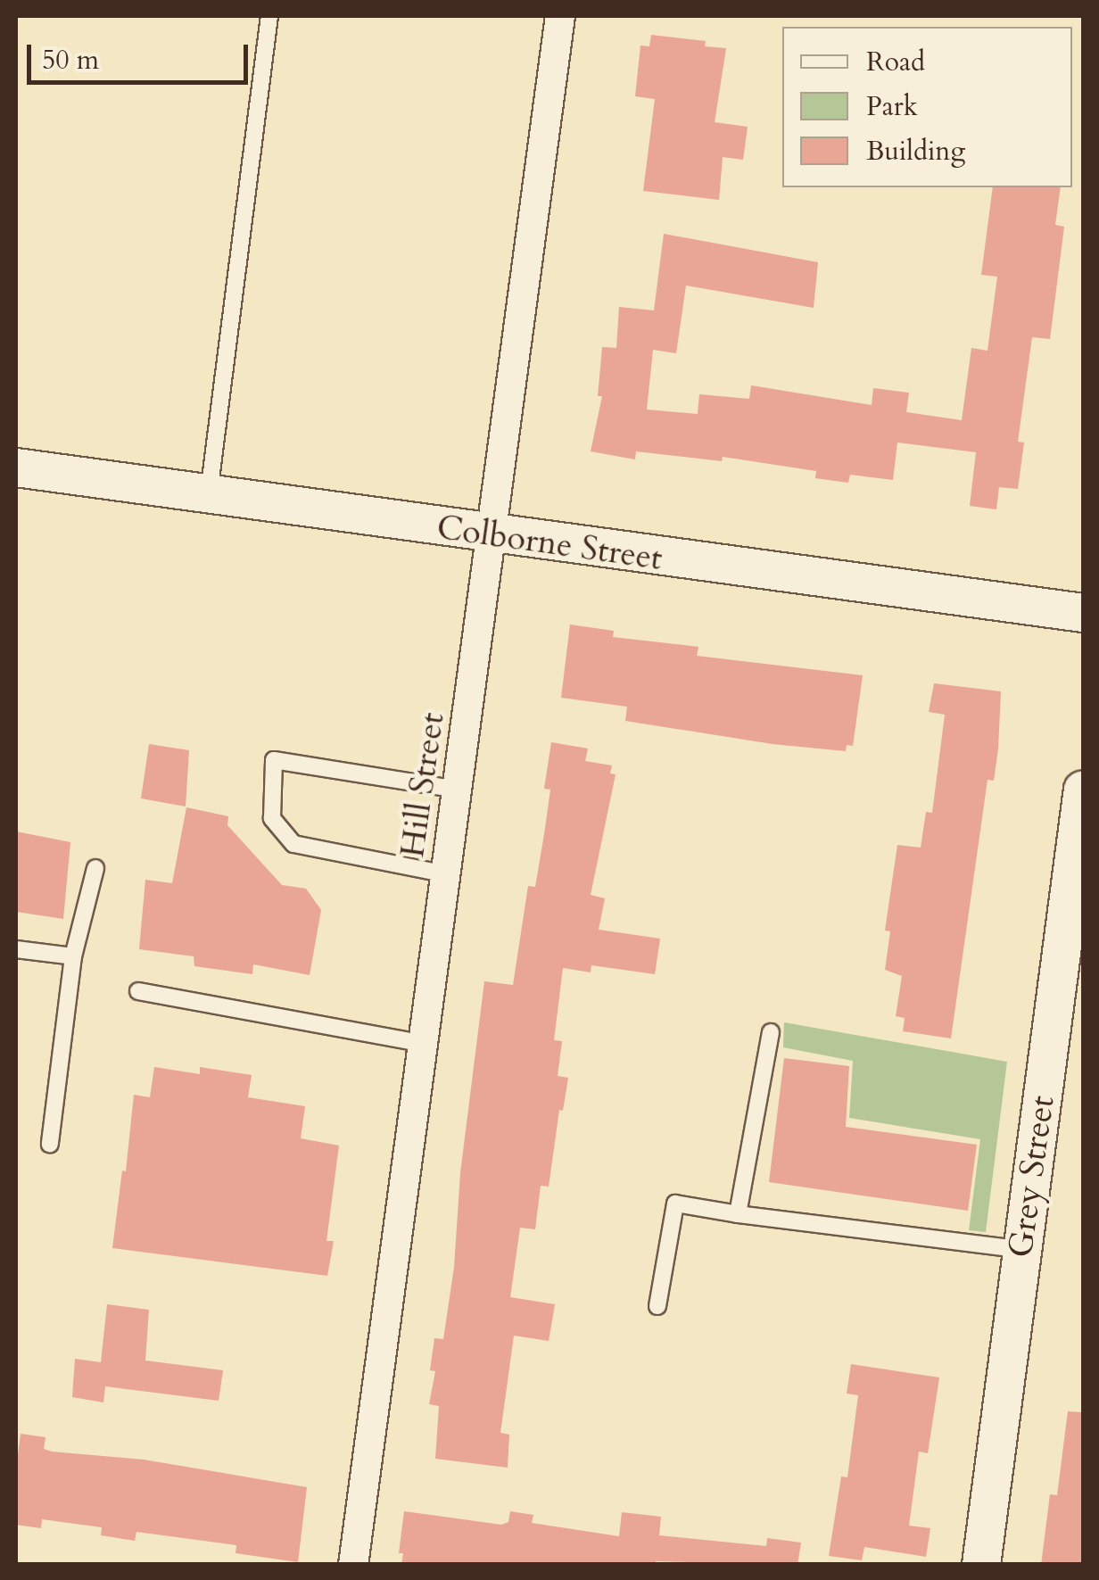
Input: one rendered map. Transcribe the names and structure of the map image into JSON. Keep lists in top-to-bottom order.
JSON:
{
  "streets": {
    "street": ["Colborne Street", "Hill Street", "Grey Street"]
  },
  "crossings": [
    ["Colborne Street", "Hill Street"]
  ],
  "legend": ["Road", "Park", "Building"],
  "scale_bar": "50 m"
}
